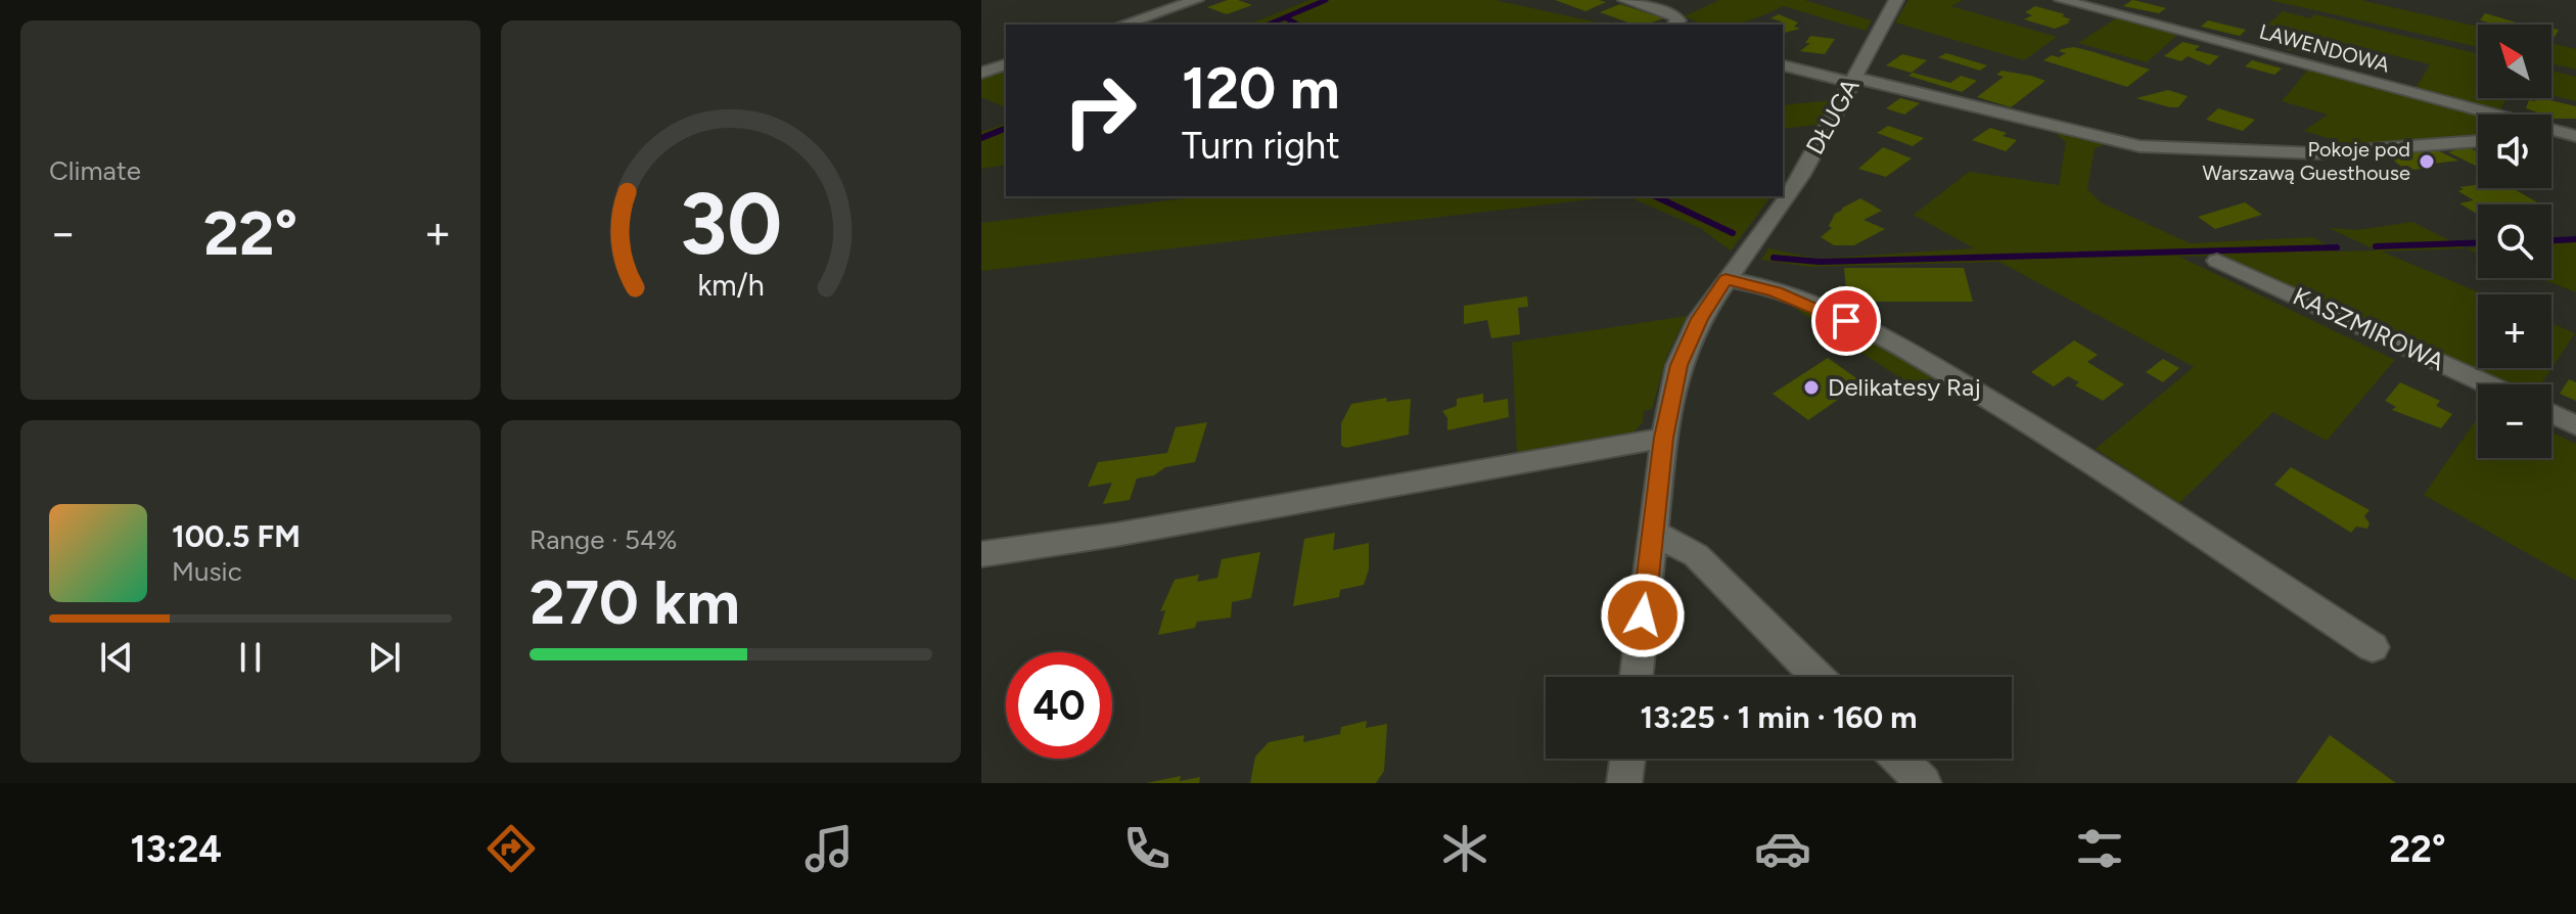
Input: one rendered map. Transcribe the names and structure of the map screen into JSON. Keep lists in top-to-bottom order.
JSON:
{
  "streets": {
    "street": ["LAWENDOWA", "DŁUGA", "KASZMIROWA"]
  },
  "places": ["Pokoje pod Warszawą Guesthouse", "Delikatesy Raj"],
  "north": "top left",
  "page": {
    "tile": [
      "Climate",
      ["Range · 54%", "270 km"]
    ],
    "map_buttons": ["+", "−"],
    "turn": ["120 m", "Turn right"],
    "heat": ["−", "22°", "+"],
    "song": ["100.5 FM", "Music"],
    "limit": "40",
    "trip": "13:25 · 1 min · 160 m",
    "tabs": ["13:24", "22°"],
    "gauge": ["30", "km/h"]
  }
}
